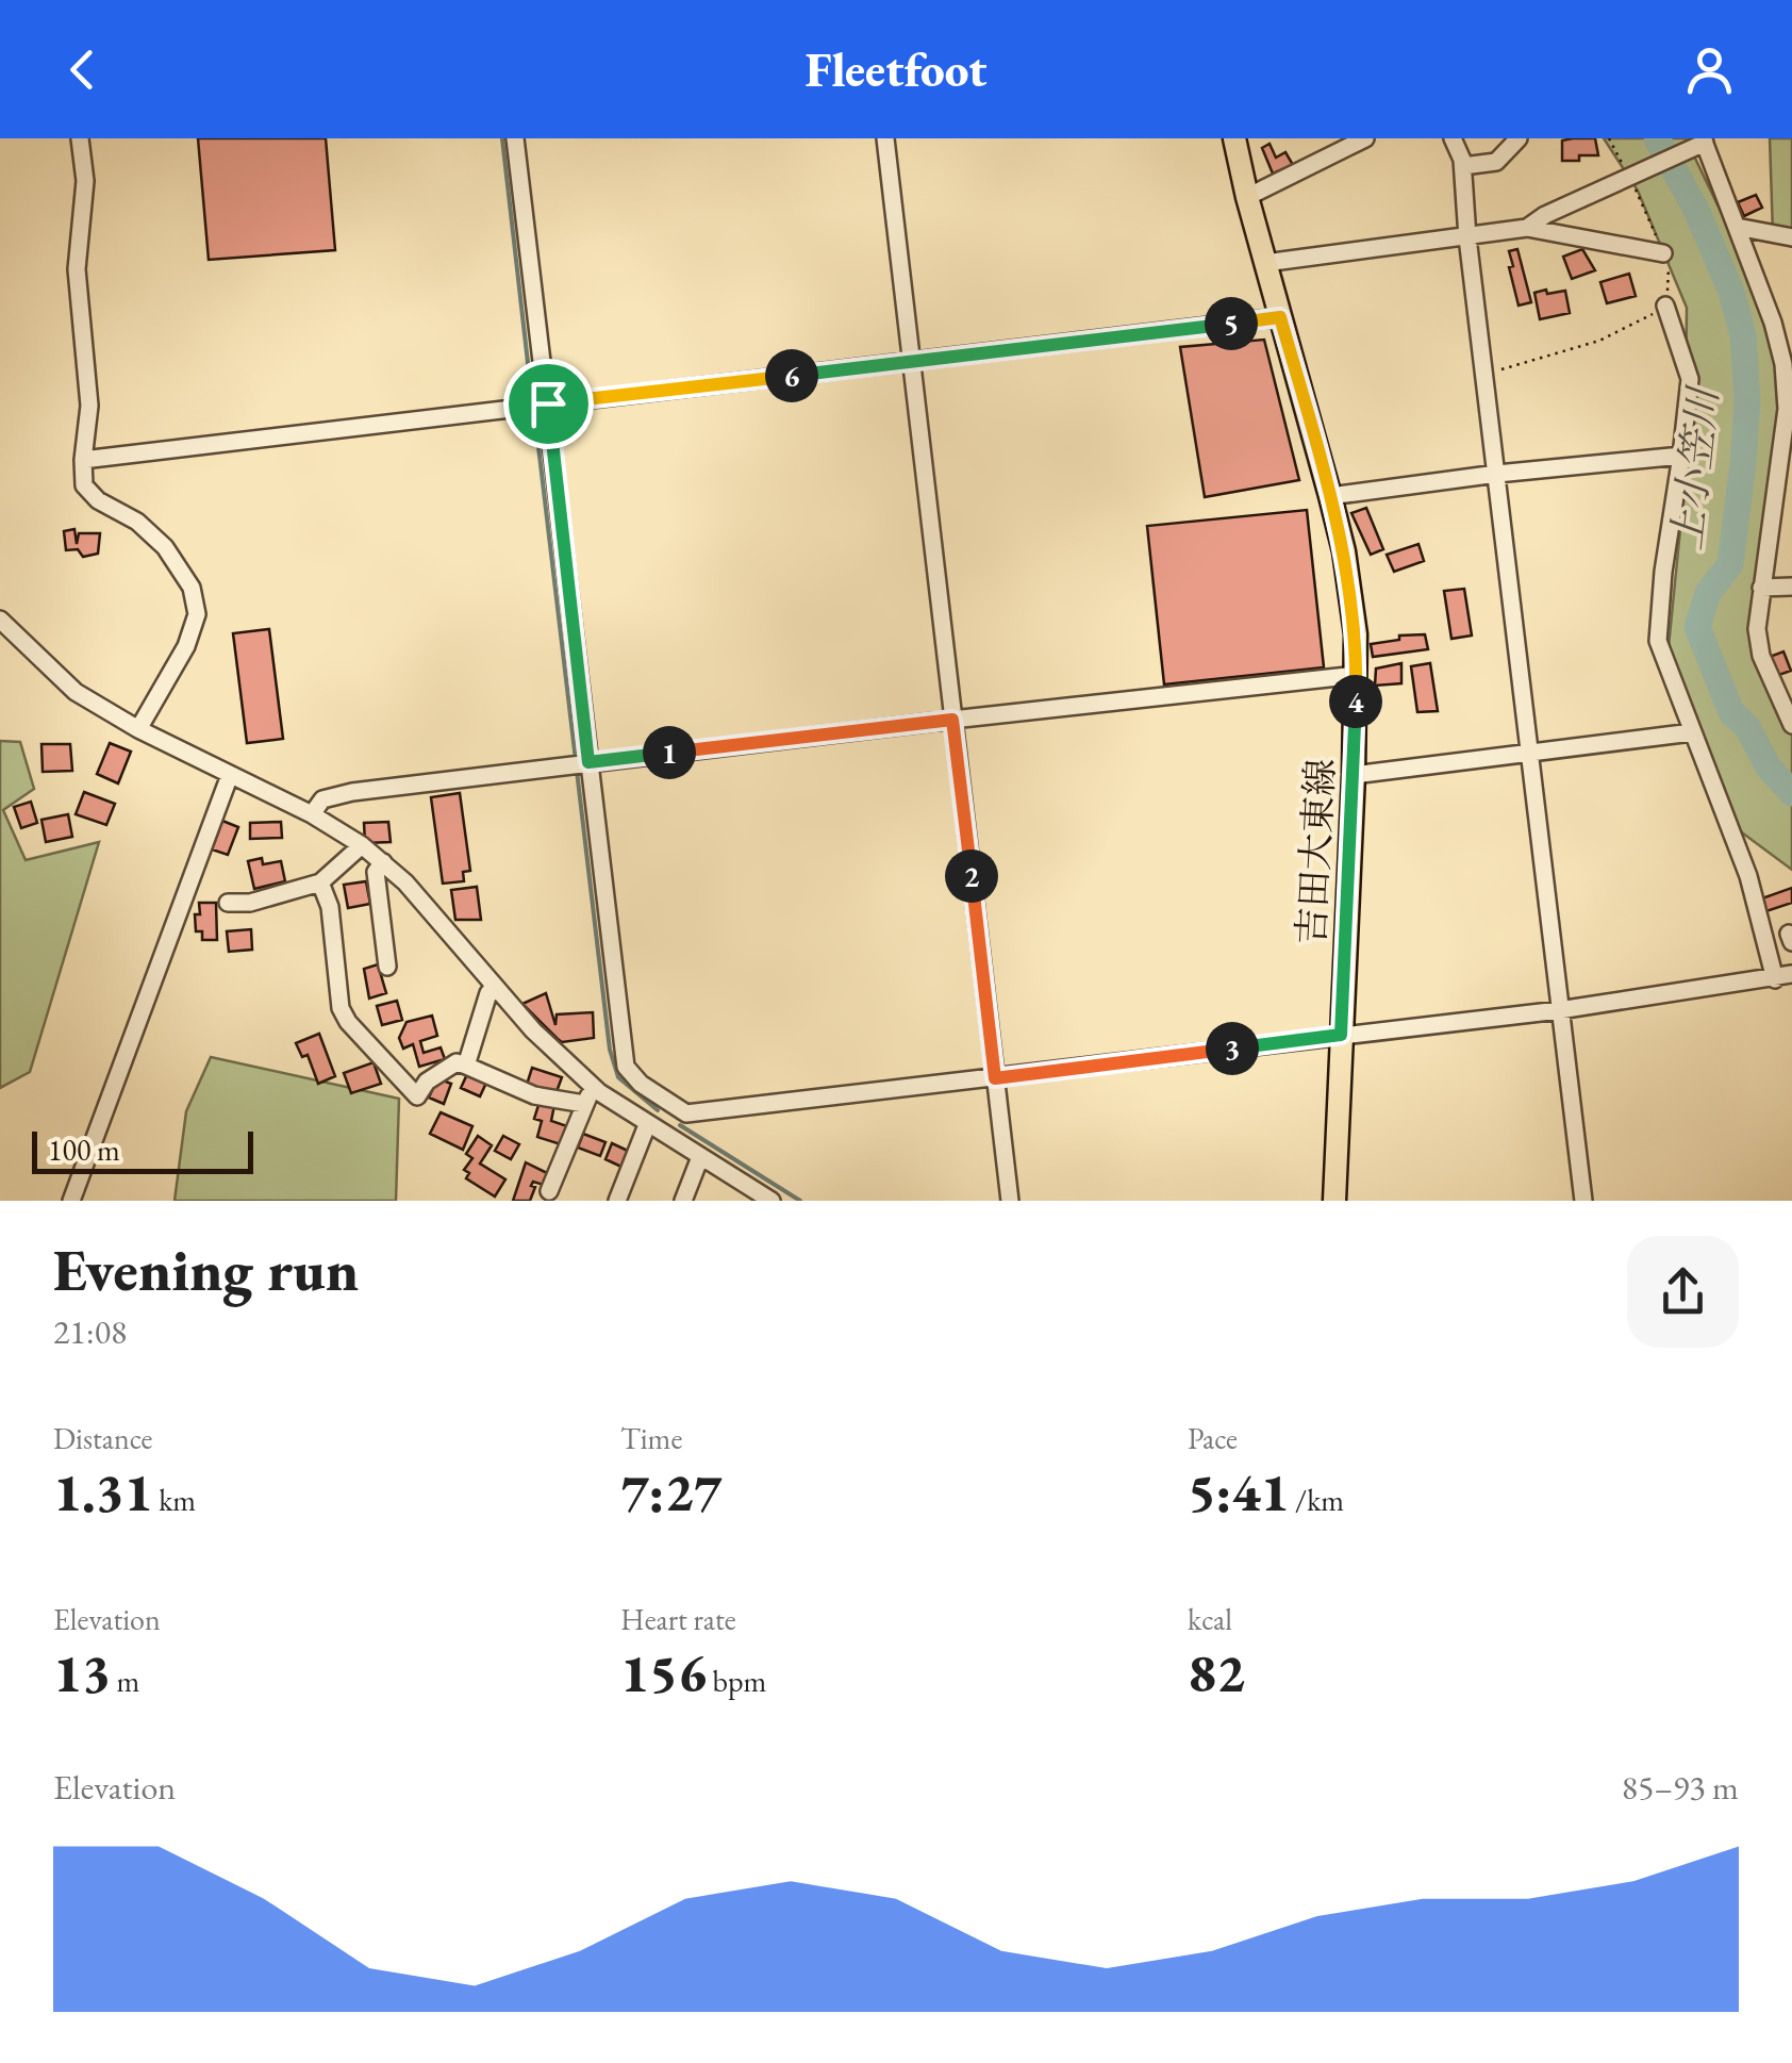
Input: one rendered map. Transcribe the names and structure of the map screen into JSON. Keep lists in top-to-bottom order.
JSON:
{
  "streets": {
    "main road": ["吉田大東線"]
  },
  "water": ["上小笠川"],
  "scale_bar": "100 m",
  "page": {
    "header": "Fleetfoot",
    "pins": [
      "5",
      "6",
      "4",
      "1",
      "2",
      "3"
    ],
    "scale": "100 m",
    "heading": ["Evening run", "21:08"],
    "stats": [
      ["Distance", "1.31 km"],
      ["Time", "7:27"],
      ["Pace", "5:41 /km"],
      ["Elevation", "13 m"],
      ["Heart rate", "156 bpm"],
      ["kcal", "82"]
    ],
    "chart": ["Elevation", "85–93 m"]
  }
}
